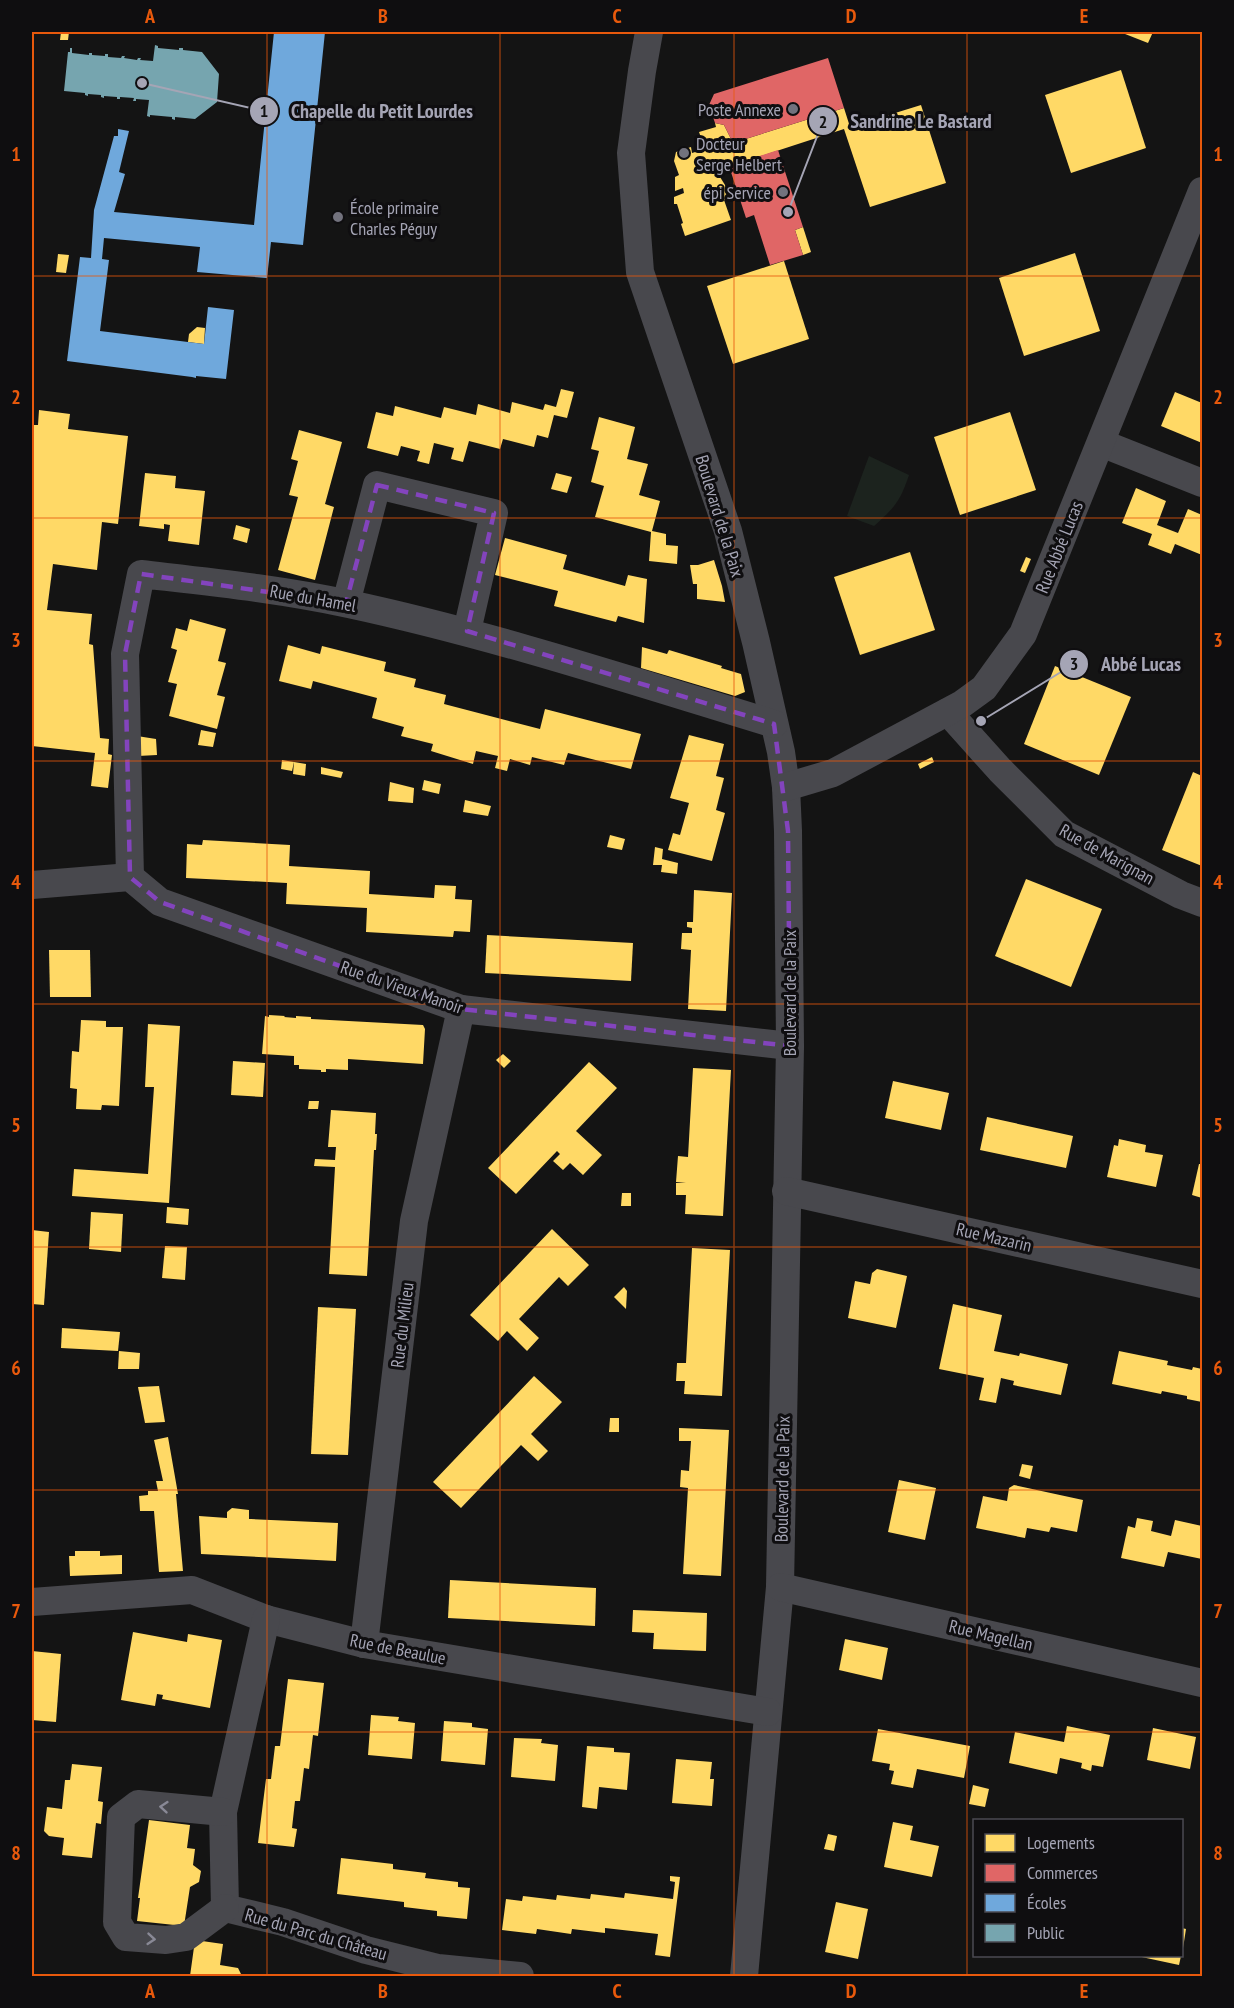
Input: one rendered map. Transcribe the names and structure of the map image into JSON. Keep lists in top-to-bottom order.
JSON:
{
  "streets": {
    "street": [
      "Boulevard de la Paix",
      "Rue Abbé Lucas",
      "Rue du Hamel",
      "Rue de Marignan",
      "Rue du Vieux Manoir",
      "Rue Mazarin",
      "Rue du Milieu",
      "Rue Magellan",
      "Rue de Beaulue",
      "Rue du Parc du Château"
    ]
  },
  "crossings": [
    ["Boulevard de la Paix", "Rue Abbé Lucas"],
    ["Boulevard de la Paix", "Rue du Hamel"],
    ["Boulevard de la Paix", "Rue du Vieux Manoir"],
    ["Boulevard de la Paix", "Rue Mazarin"],
    ["Boulevard de la Paix", "Rue Magellan"],
    ["Boulevard de la Paix", "Rue de Beaulue"],
    ["Rue Abbé Lucas", "Rue de Marignan"],
    ["Rue du Hamel", "Rue du Vieux Manoir"],
    ["Rue du Vieux Manoir", "Rue du Milieu"],
    ["Rue du Milieu", "Rue de Beaulue"],
    ["Rue de Beaulue", "Rue du Parc du Château"]
  ],
  "places": [
    "Chapelle du Petit Lourdes",
    "Poste Annexe",
    "Docteur Serge Helbert",
    "épi Service",
    "Sandrine Le Bastard",
    "École primaire Charles Péguy",
    "Abbé Lucas"
  ],
  "legend": [
    "Logements",
    "Commerces",
    "Écoles",
    "Public"
  ],
  "grid": {
    "columns": [
      "A",
      "B",
      "C",
      "D",
      "E"
    ],
    "rows": [
      "1",
      "2",
      "3",
      "4",
      "5",
      "6",
      "7",
      "8"
    ]
  }
}
